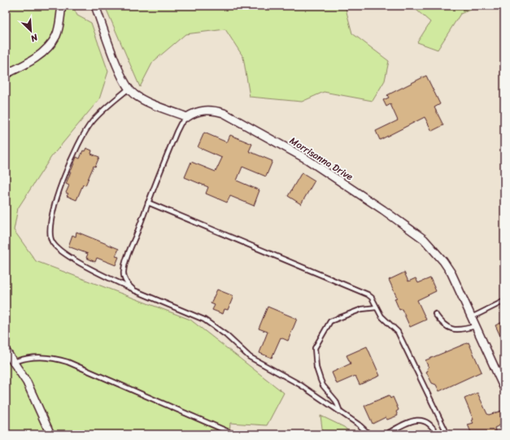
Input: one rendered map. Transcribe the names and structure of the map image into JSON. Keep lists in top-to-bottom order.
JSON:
{
  "streets": {
    "street": ["Morrisanna Drive"]
  },
  "north": "bottom right"
}
